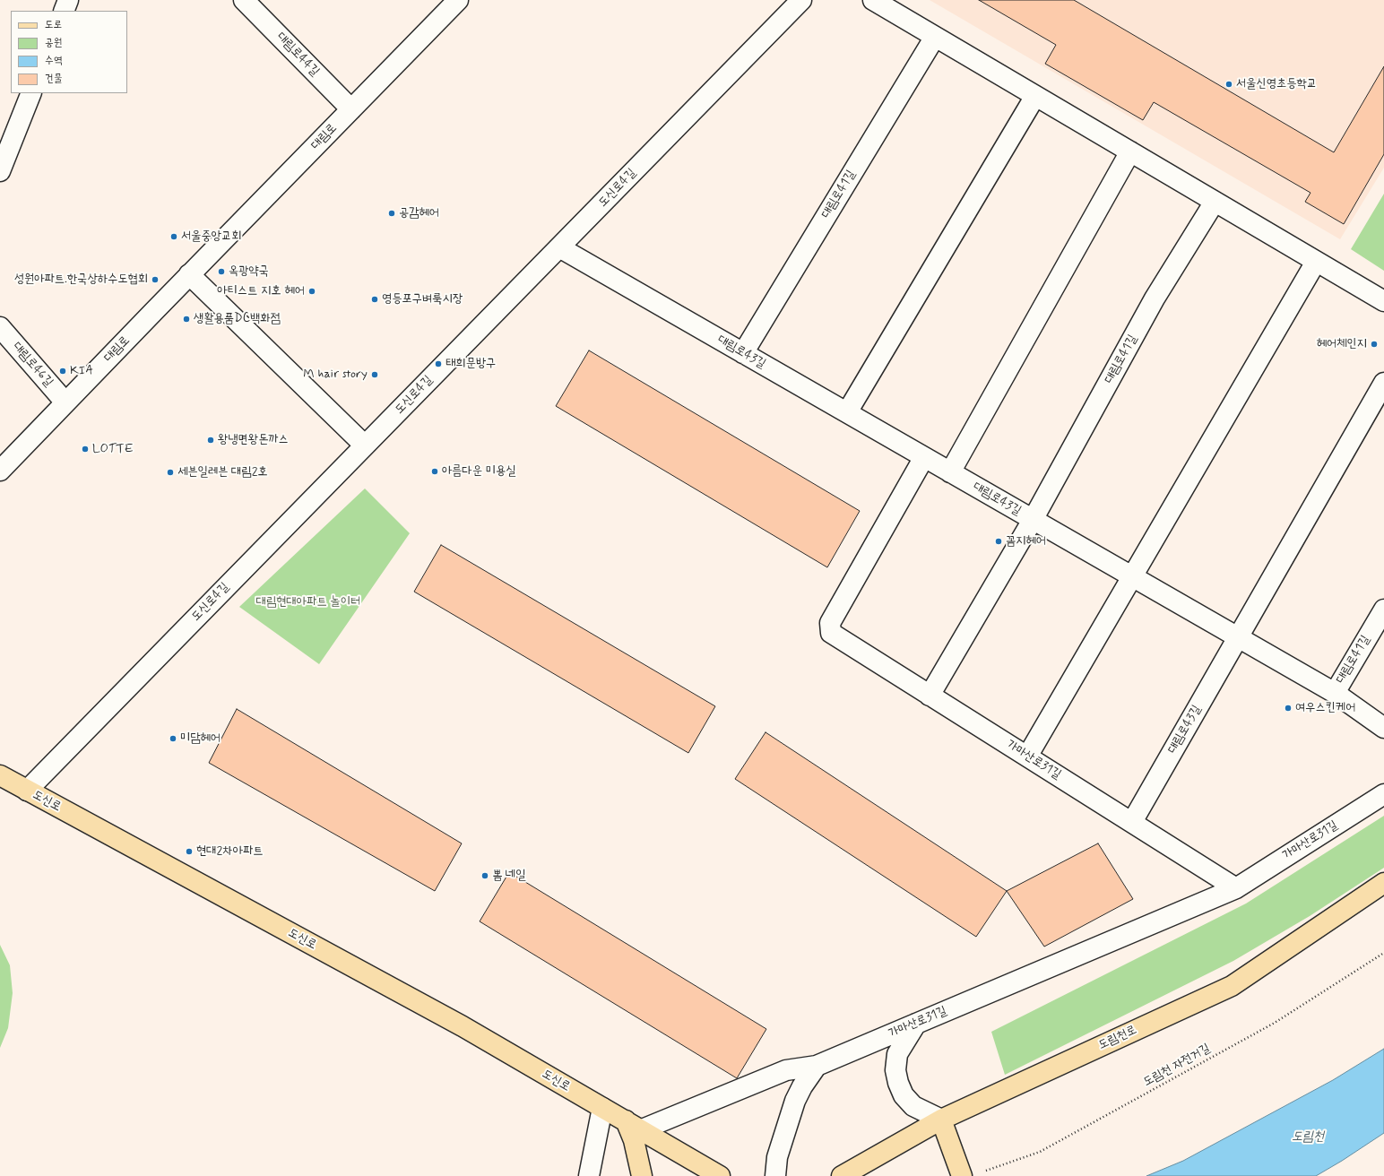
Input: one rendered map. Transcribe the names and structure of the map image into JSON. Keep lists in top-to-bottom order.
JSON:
{
  "streets": {
    "main road": ["도신로", "도림천로"],
    "street": [
      "대림로44길",
      "대림로",
      "도신로4길",
      "대림로41길",
      "대림로43길",
      "대림로46길",
      "가마산로31길"
    ],
    "path": ["도림천 자전거길"]
  },
  "crossings": [
    ["대림로44길", "대림로"],
    ["대림로", "대림로46길"],
    ["도신로4길", "대림로43길"],
    ["도신로4길", "도신로"],
    ["대림로41길", "대림로43길"],
    ["대림로43길", "가마산로31길"],
    ["가마산로31길", "도신로"]
  ],
  "water": ["도림천"],
  "parks": ["대림현대아파트 놀이터"],
  "places": [
    "서울신영초등학교",
    "공감헤어",
    "서울중앙교회",
    "옥광약국",
    "성원아파트.한국상하수도협회",
    "아티스트 지호 헤어",
    "영등포구벼룩시장",
    "생활용품DC백화점",
    "헤어체인지",
    "태희문방구",
    "KIA",
    "M hair story",
    "왕냉면왕돈까스",
    "LOTTE",
    "아름다운 미용실",
    "세븐일레븐 대림2호",
    "꼼지헤어",
    "여우스킨케어",
    "미담헤어",
    "현대2차아파트",
    "뽐 네일"
  ],
  "legend": [
    "도로",
    "공원",
    "수역",
    "건물"
  ]
}
